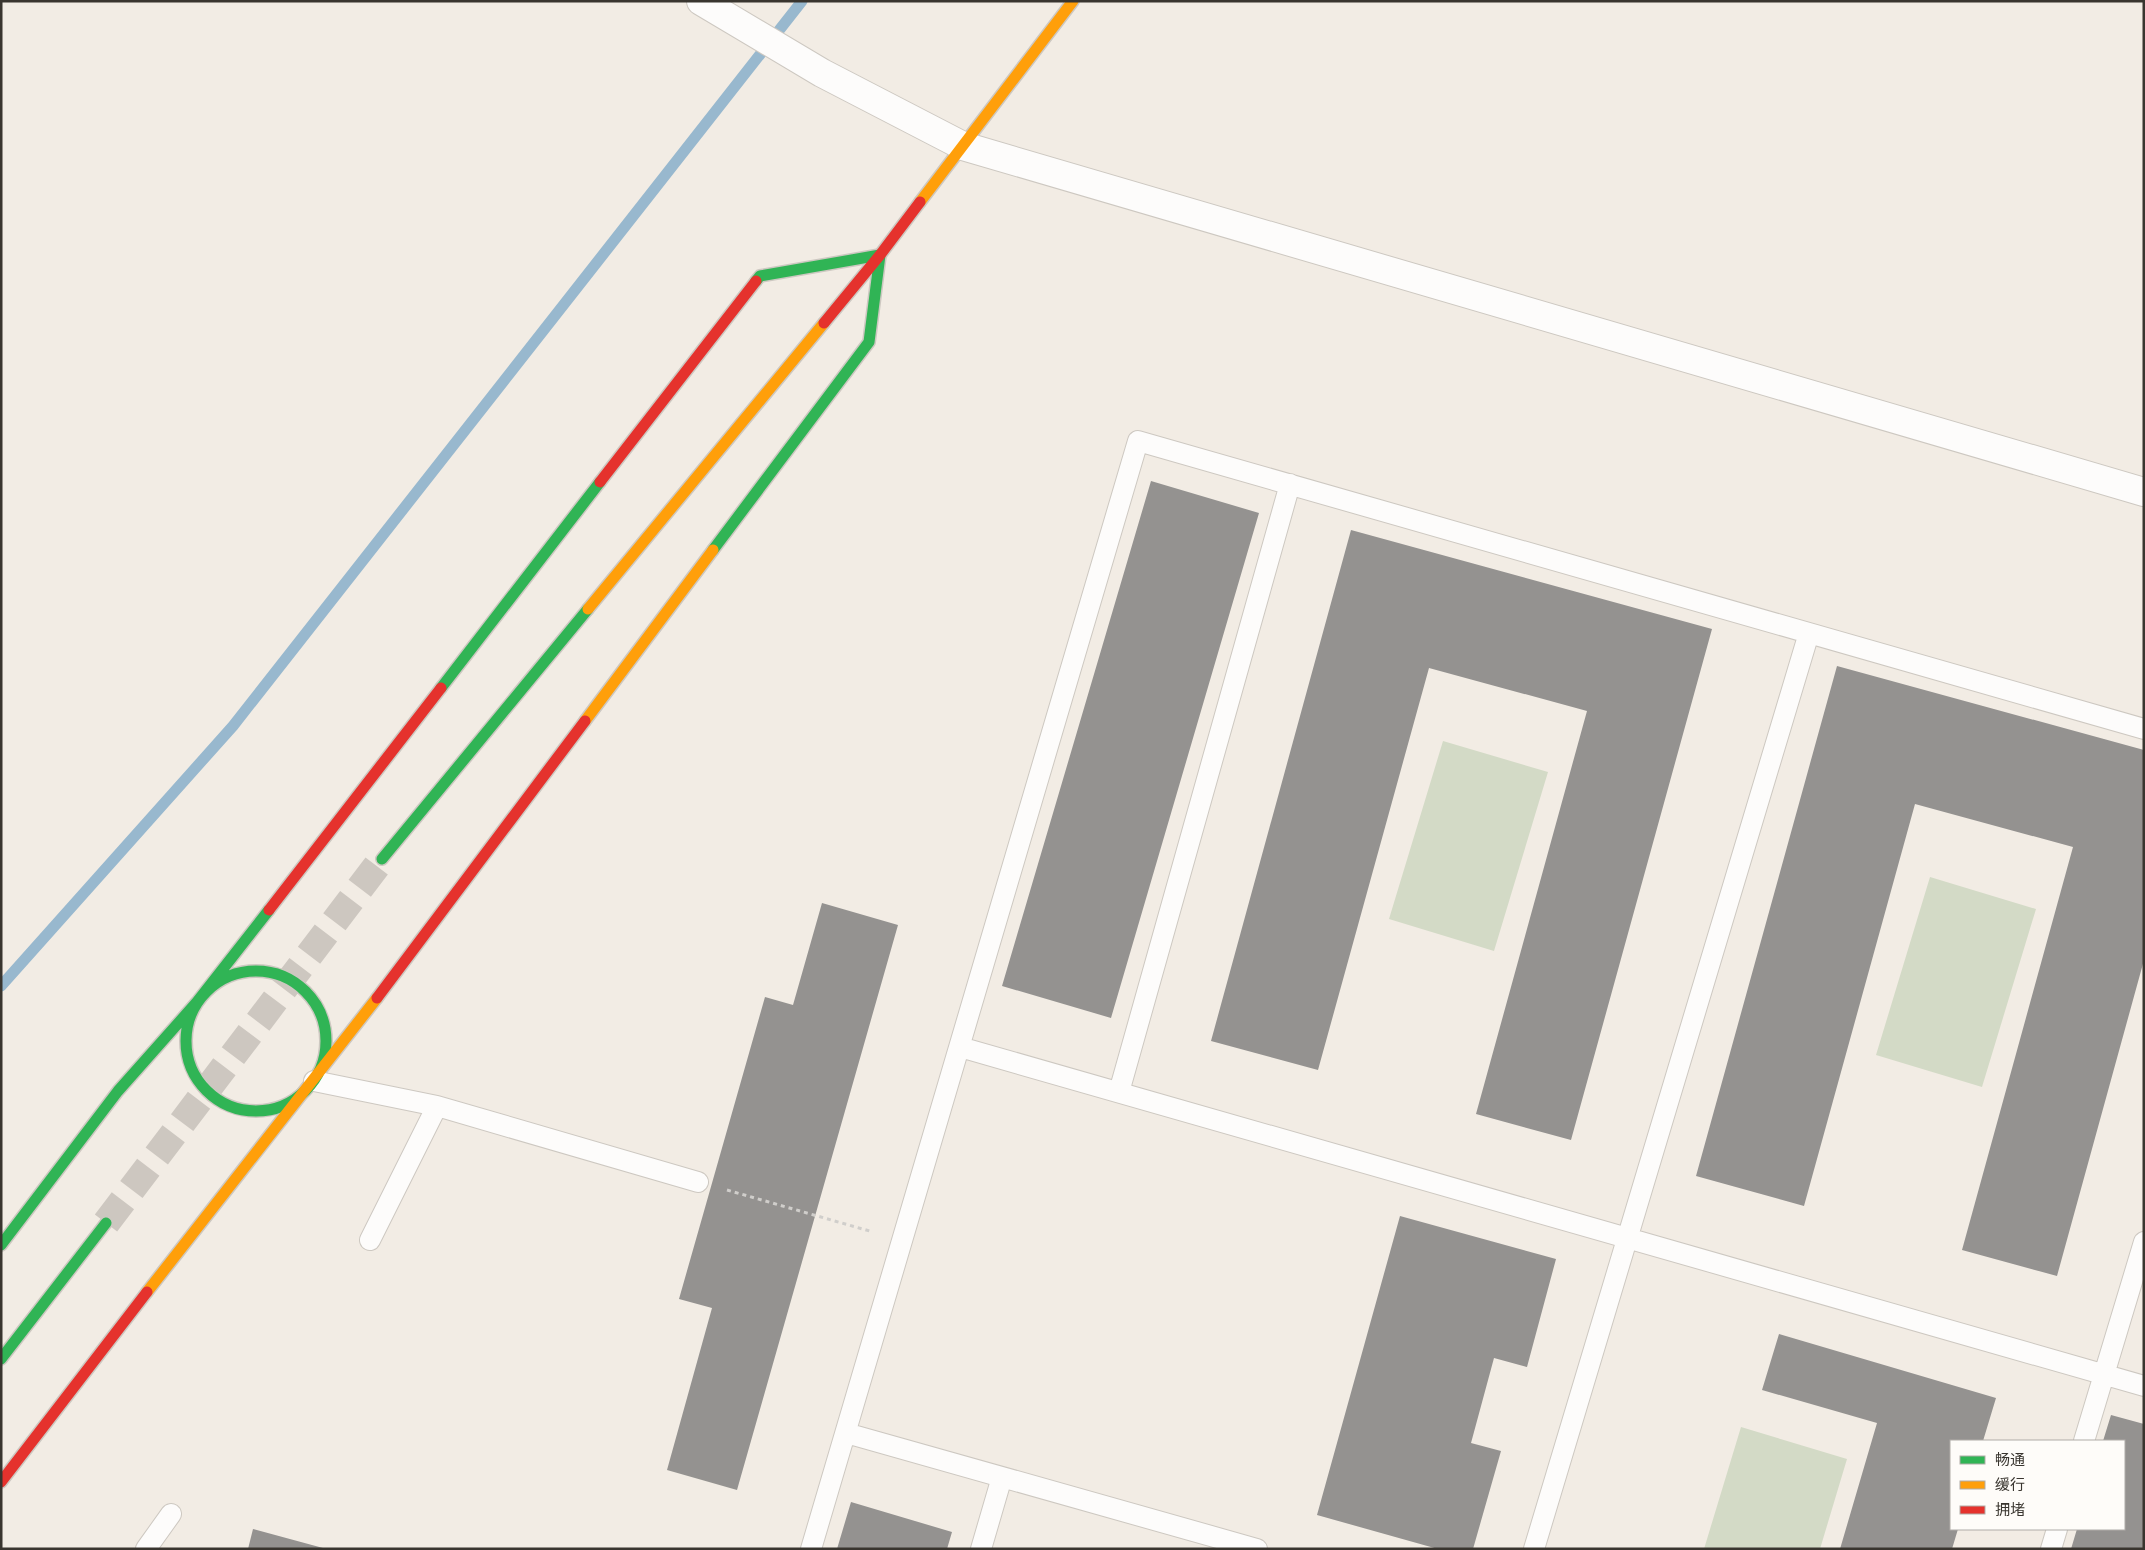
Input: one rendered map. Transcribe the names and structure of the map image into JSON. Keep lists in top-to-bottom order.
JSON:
{
  "legend": ["畅通", "缓行", "拥堵"]
}
